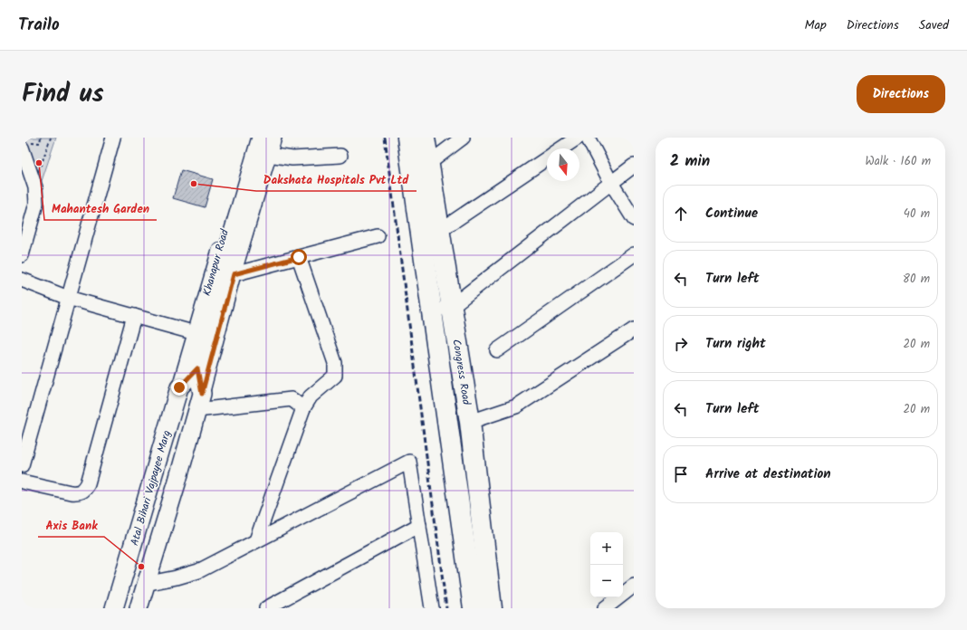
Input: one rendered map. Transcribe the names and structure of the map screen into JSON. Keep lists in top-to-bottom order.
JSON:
{
  "streets": {
    "highway": ["Congress Road"],
    "main road": ["Atal Bihari Vajpayee Marg"],
    "street": ["Khanapur Road"]
  },
  "crossings": [
    ["Khanapur Road", "Atal Bihari Vajpayee Marg"]
  ],
  "places": ["Mahantesh Garden", "Dakshata Hospitals Pvt Ltd", "Axis Bank"],
  "north": "bottom",
  "page": {
    "header": "Trailo",
    "nav": ["Map", "Directions", "Saved"],
    "title": "Find us",
    "buttons": "Directions",
    "heading": ["2 min", "Walk · 160 m"],
    "list": [
      ["Continue", "40 m"],
      ["Turn left", "80 m"],
      ["Turn right", "20 m"],
      ["Turn left", "20 m"],
      "Arrive at destination"
    ],
    "map_buttons": ["+", "−"]
  }
}
